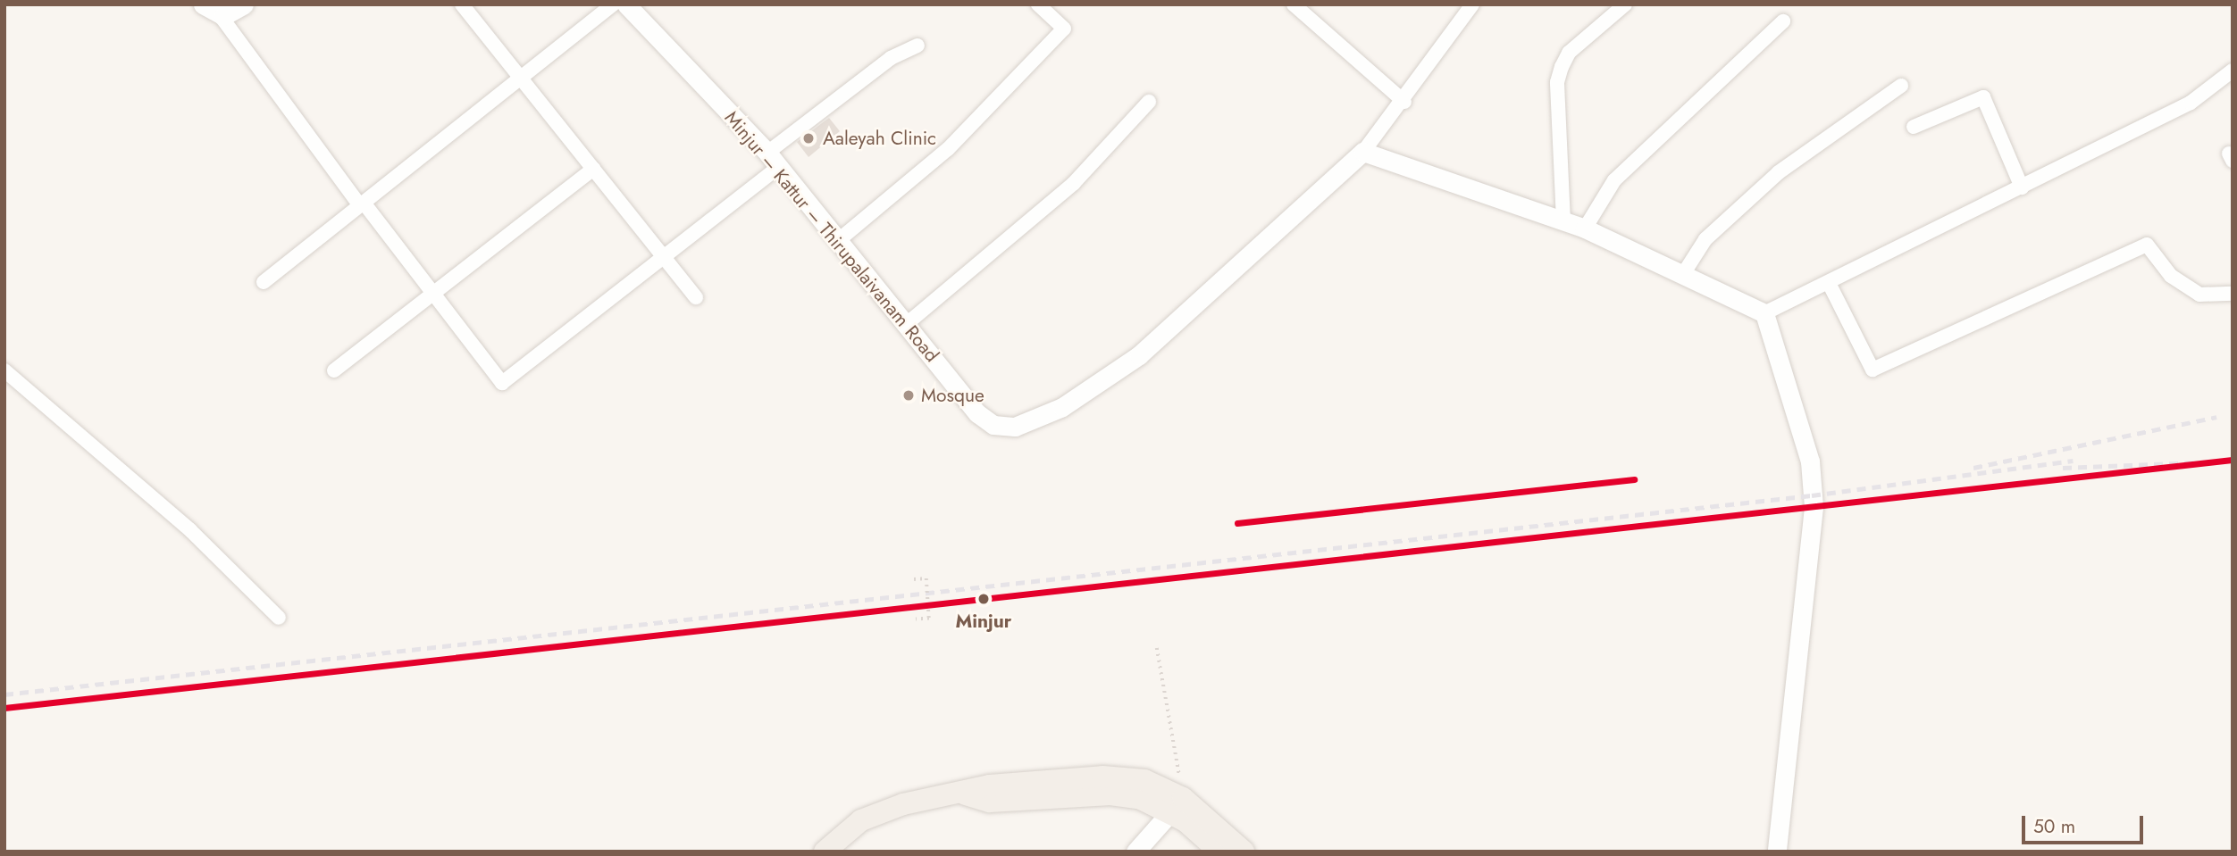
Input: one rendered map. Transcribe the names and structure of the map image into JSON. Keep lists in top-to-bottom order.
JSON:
{
  "streets": {
    "main road": ["Minjur – Kattur – Thirupalaivanam Road"]
  },
  "places": ["Aaleyah Clinic", "Mosque", "Minjur"],
  "scale_bar": "50 m"
}
